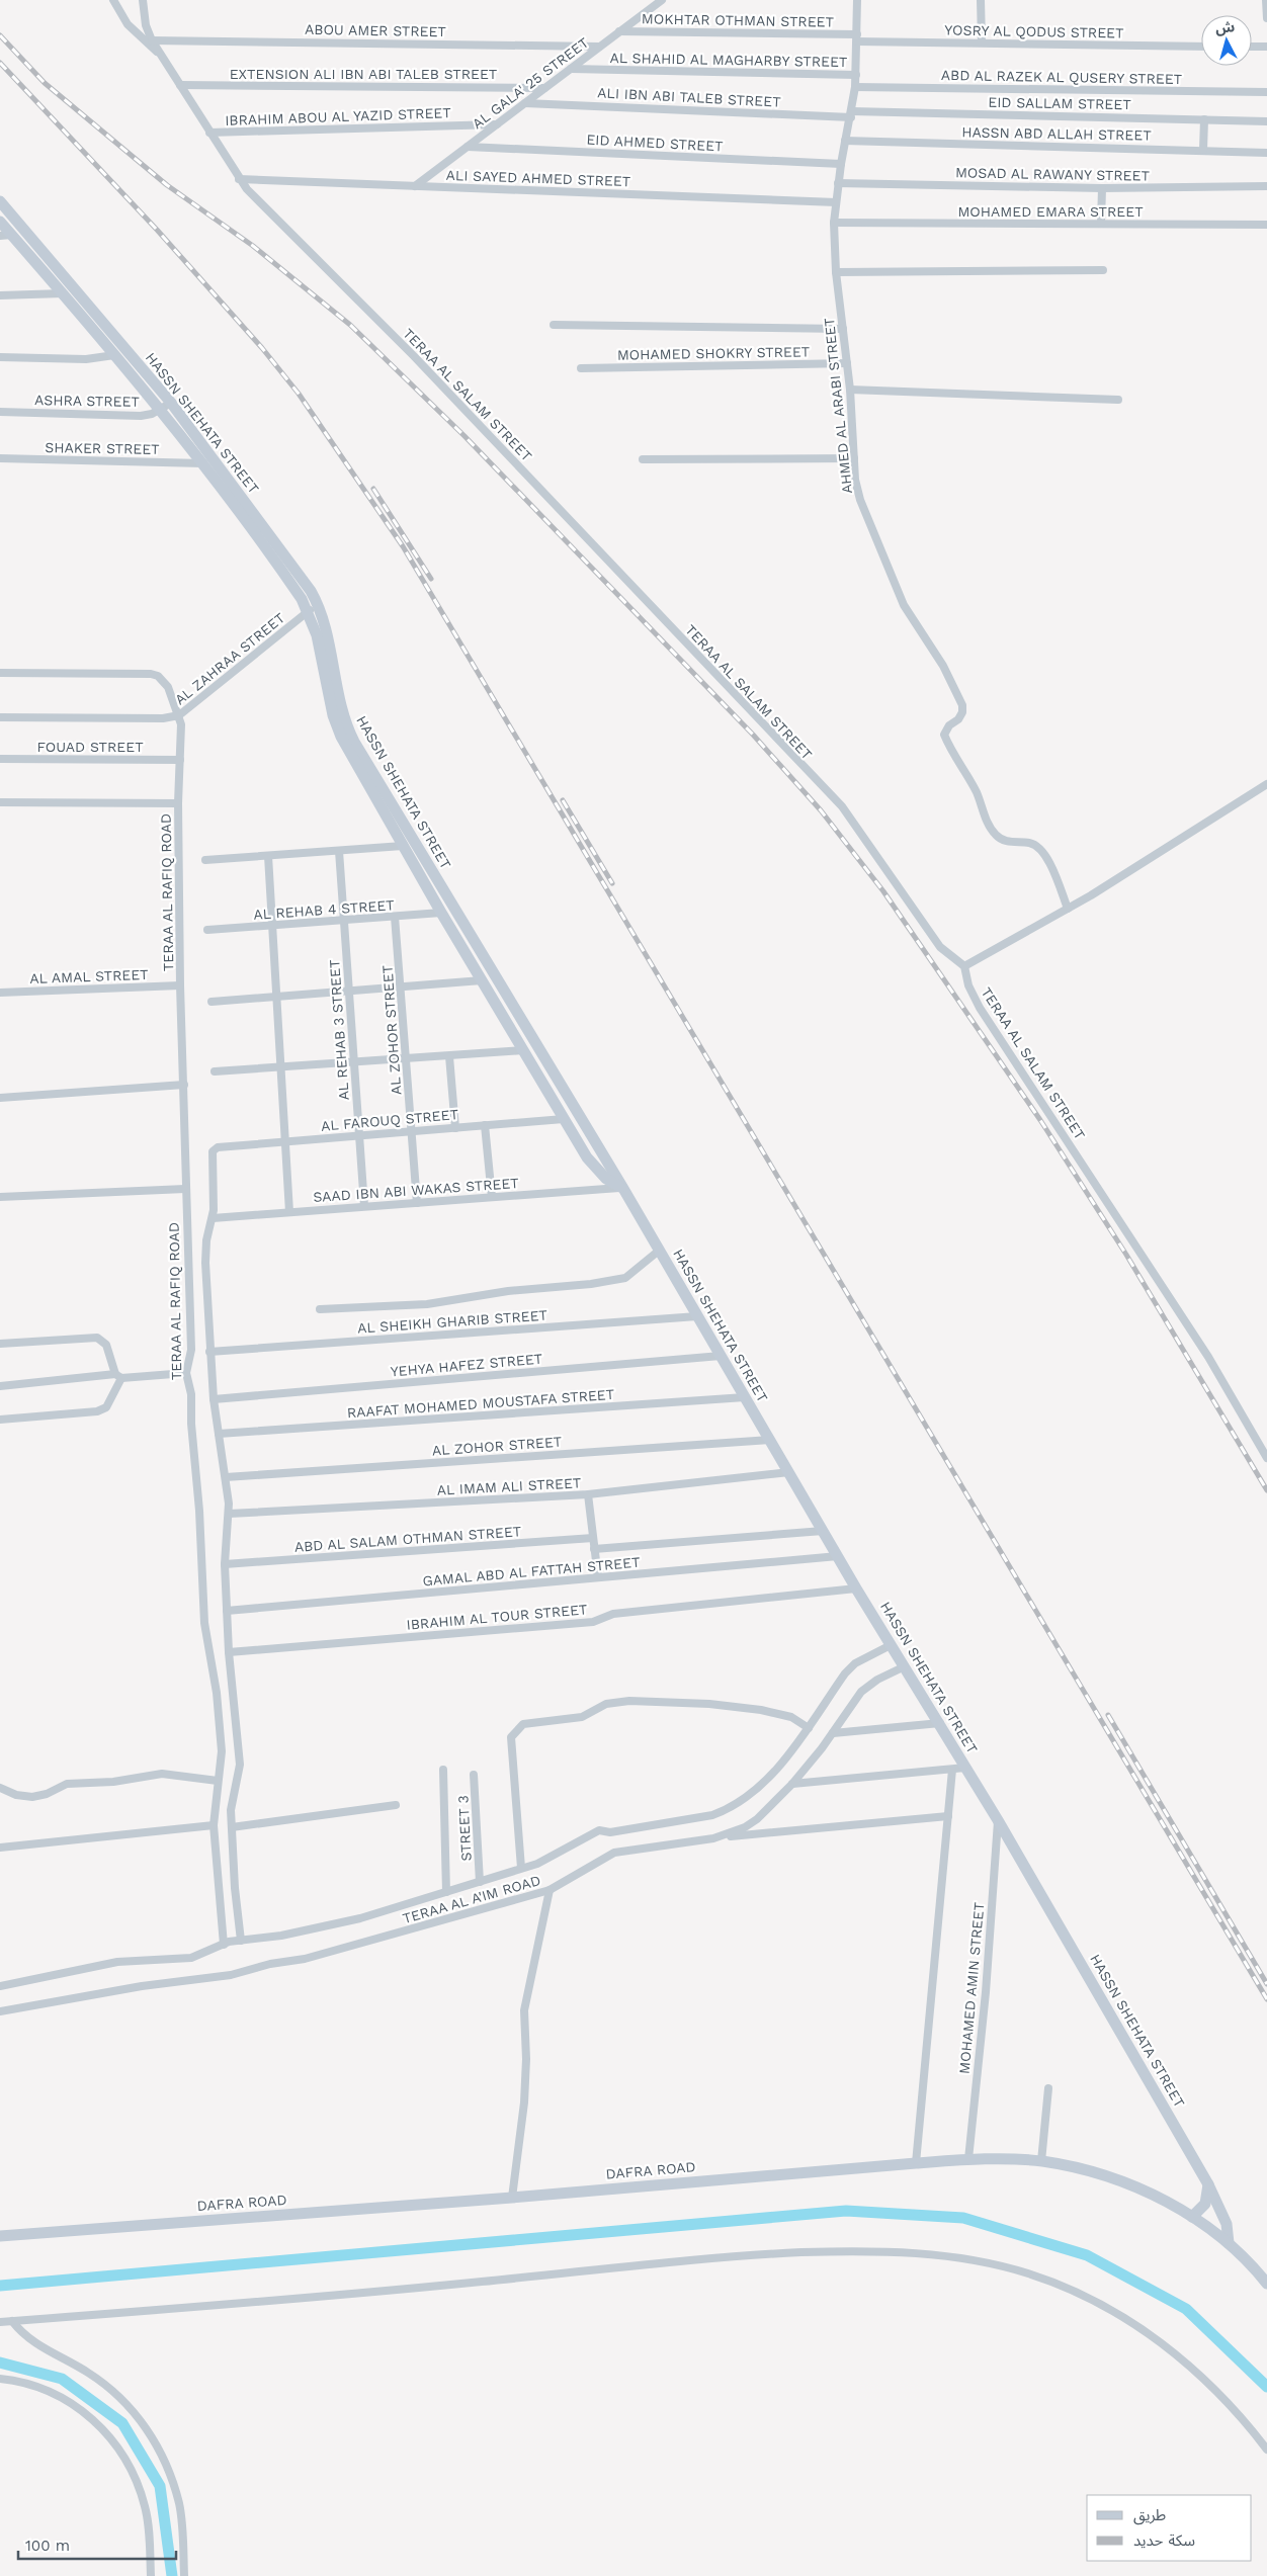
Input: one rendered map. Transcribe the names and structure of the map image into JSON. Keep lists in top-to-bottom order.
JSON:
{
  "streets": {
    "main road": ["HASSN SHEHATA STREET", "DAFRA ROAD"],
    "street": [
      "MOKHTAR OTHMAN STREET",
      "ABOU AMER STREET",
      "YOSRY AL QODUS STREET",
      "AL SHAHID AL MAGHARBY STREET",
      "EXTENSION ALI IBN ABI TALEB STREET",
      "ABD AL RAZEK AL QUSERY STREET",
      "AL GALA' 25 STREET",
      "ALI IBN ABI TALEB STREET",
      "EID SALLAM STREET",
      "IBRAHIM ABOU AL YAZID STREET",
      "HASSN ABD ALLAH STREET",
      "EID AHMED STREET",
      "MOSAD AL RAWANY STREET",
      "ALI SAYED AHMED STREET",
      "MOHAMED EMARA STREET",
      "MOHAMED SHOKRY STREET",
      "TERAA AL SALAM STREET",
      "ASHRA STREET",
      "AHMED AL ARABI STREET",
      "SHAKER STREET",
      "AL ZAHRAA STREET",
      "FOUAD STREET",
      "TERAA AL RAFIQ ROAD",
      "AL REHAB 4 STREET",
      "AL AMAL STREET",
      "AL REHAB 3 STREET",
      "AL ZOHOR STREET",
      "AL FAROUQ STREET",
      "SAAD IBN ABI WAKAS STREET",
      "AL SHEIKH GHARIB STREET",
      "YEHYA HAFEZ STREET",
      "RAAFAT MOHAMED MOUSTAFA STREET",
      "AL IMAM ALI STREET",
      "ABD AL SALAM OTHMAN STREET",
      "GAMAL ABD AL FATTAH STREET",
      "IBRAHIM AL TOUR STREET",
      "STREET 3",
      "TERAA AL A'IM ROAD",
      "MOHAMED AMIN STREET"
    ]
  },
  "crossings": [
    ["MOKHTAR OTHMAN STREET", "YOSRY AL QODUS STREET"],
    ["MOKHTAR OTHMAN STREET", "AL GALA' 25 STREET"],
    ["MOKHTAR OTHMAN STREET", "AHMED AL ARABI STREET"],
    ["ABOU AMER STREET", "AL GALA' 25 STREET"],
    ["ABOU AMER STREET", "TERAA AL SALAM STREET"],
    ["YOSRY AL QODUS STREET", "AHMED AL ARABI STREET"],
    ["AL SHAHID AL MAGHARBY STREET", "AL GALA' 25 STREET"],
    ["AL SHAHID AL MAGHARBY STREET", "AHMED AL ARABI STREET"],
    ["EXTENSION ALI IBN ABI TALEB STREET", "AL GALA' 25 STREET"],
    ["EXTENSION ALI IBN ABI TALEB STREET", "TERAA AL SALAM STREET"],
    ["ABD AL RAZEK AL QUSERY STREET", "AHMED AL ARABI STREET"],
    ["AL GALA' 25 STREET", "ALI IBN ABI TALEB STREET"],
    ["AL GALA' 25 STREET", "IBRAHIM ABOU AL YAZID STREET"],
    ["AL GALA' 25 STREET", "EID AHMED STREET"],
    ["AL GALA' 25 STREET", "ALI SAYED AHMED STREET"],
    ["ALI IBN ABI TALEB STREET", "EID SALLAM STREET"],
    ["ALI IBN ABI TALEB STREET", "AHMED AL ARABI STREET"],
    ["EID SALLAM STREET", "AHMED AL ARABI STREET"],
    ["IBRAHIM ABOU AL YAZID STREET", "TERAA AL SALAM STREET"],
    ["HASSN ABD ALLAH STREET", "AHMED AL ARABI STREET"],
    ["EID AHMED STREET", "AHMED AL ARABI STREET"],
    ["MOSAD AL RAWANY STREET", "AHMED AL ARABI STREET"],
    ["ALI SAYED AHMED STREET", "TERAA AL SALAM STREET"],
    ["ALI SAYED AHMED STREET", "AHMED AL ARABI STREET"],
    ["MOHAMED EMARA STREET", "AHMED AL ARABI STREET"],
    ["MOHAMED SHOKRY STREET", "AHMED AL ARABI STREET"],
    ["ASHRA STREET", "HASSN SHEHATA STREET"],
    ["HASSN SHEHATA STREET", "SHAKER STREET"],
    ["HASSN SHEHATA STREET", "AL ZAHRAA STREET"],
    ["HASSN SHEHATA STREET", "AL REHAB 4 STREET"],
    ["HASSN SHEHATA STREET", "AL ZOHOR STREET"],
    ["HASSN SHEHATA STREET", "AL FAROUQ STREET"],
    ["HASSN SHEHATA STREET", "SAAD IBN ABI WAKAS STREET"],
    ["HASSN SHEHATA STREET", "AL SHEIKH GHARIB STREET"],
    ["HASSN SHEHATA STREET", "YEHYA HAFEZ STREET"],
    ["HASSN SHEHATA STREET", "RAAFAT MOHAMED MOUSTAFA STREET"],
    ["HASSN SHEHATA STREET", "AL IMAM ALI STREET"],
    ["HASSN SHEHATA STREET", "GAMAL ABD AL FATTAH STREET"],
    ["HASSN SHEHATA STREET", "IBRAHIM AL TOUR STREET"],
    ["HASSN SHEHATA STREET", "TERAA AL A'IM ROAD"],
    ["HASSN SHEHATA STREET", "MOHAMED AMIN STREET"],
    ["HASSN SHEHATA STREET", "DAFRA ROAD"],
    ["AL ZAHRAA STREET", "TERAA AL RAFIQ ROAD"],
    ["FOUAD STREET", "TERAA AL RAFIQ ROAD"],
    ["TERAA AL RAFIQ ROAD", "AL AMAL STREET"],
    ["TERAA AL RAFIQ ROAD", "TERAA AL A'IM ROAD"],
    ["AL REHAB 4 STREET", "AL REHAB 3 STREET"],
    ["AL REHAB 4 STREET", "AL ZOHOR STREET"],
    ["AL REHAB 3 STREET", "AL FAROUQ STREET"],
    ["AL REHAB 3 STREET", "SAAD IBN ABI WAKAS STREET"],
    ["AL ZOHOR STREET", "AL FAROUQ STREET"],
    ["AL ZOHOR STREET", "SAAD IBN ABI WAKAS STREET"],
    ["AL FAROUQ STREET", "SAAD IBN ABI WAKAS STREET"],
    ["STREET 3", "TERAA AL A'IM ROAD"],
    ["MOHAMED AMIN STREET", "DAFRA ROAD"]
  ],
  "legend": ["طريق", "سكة حديد"],
  "scale_bar": "100 m",
  "north": "top"
}
